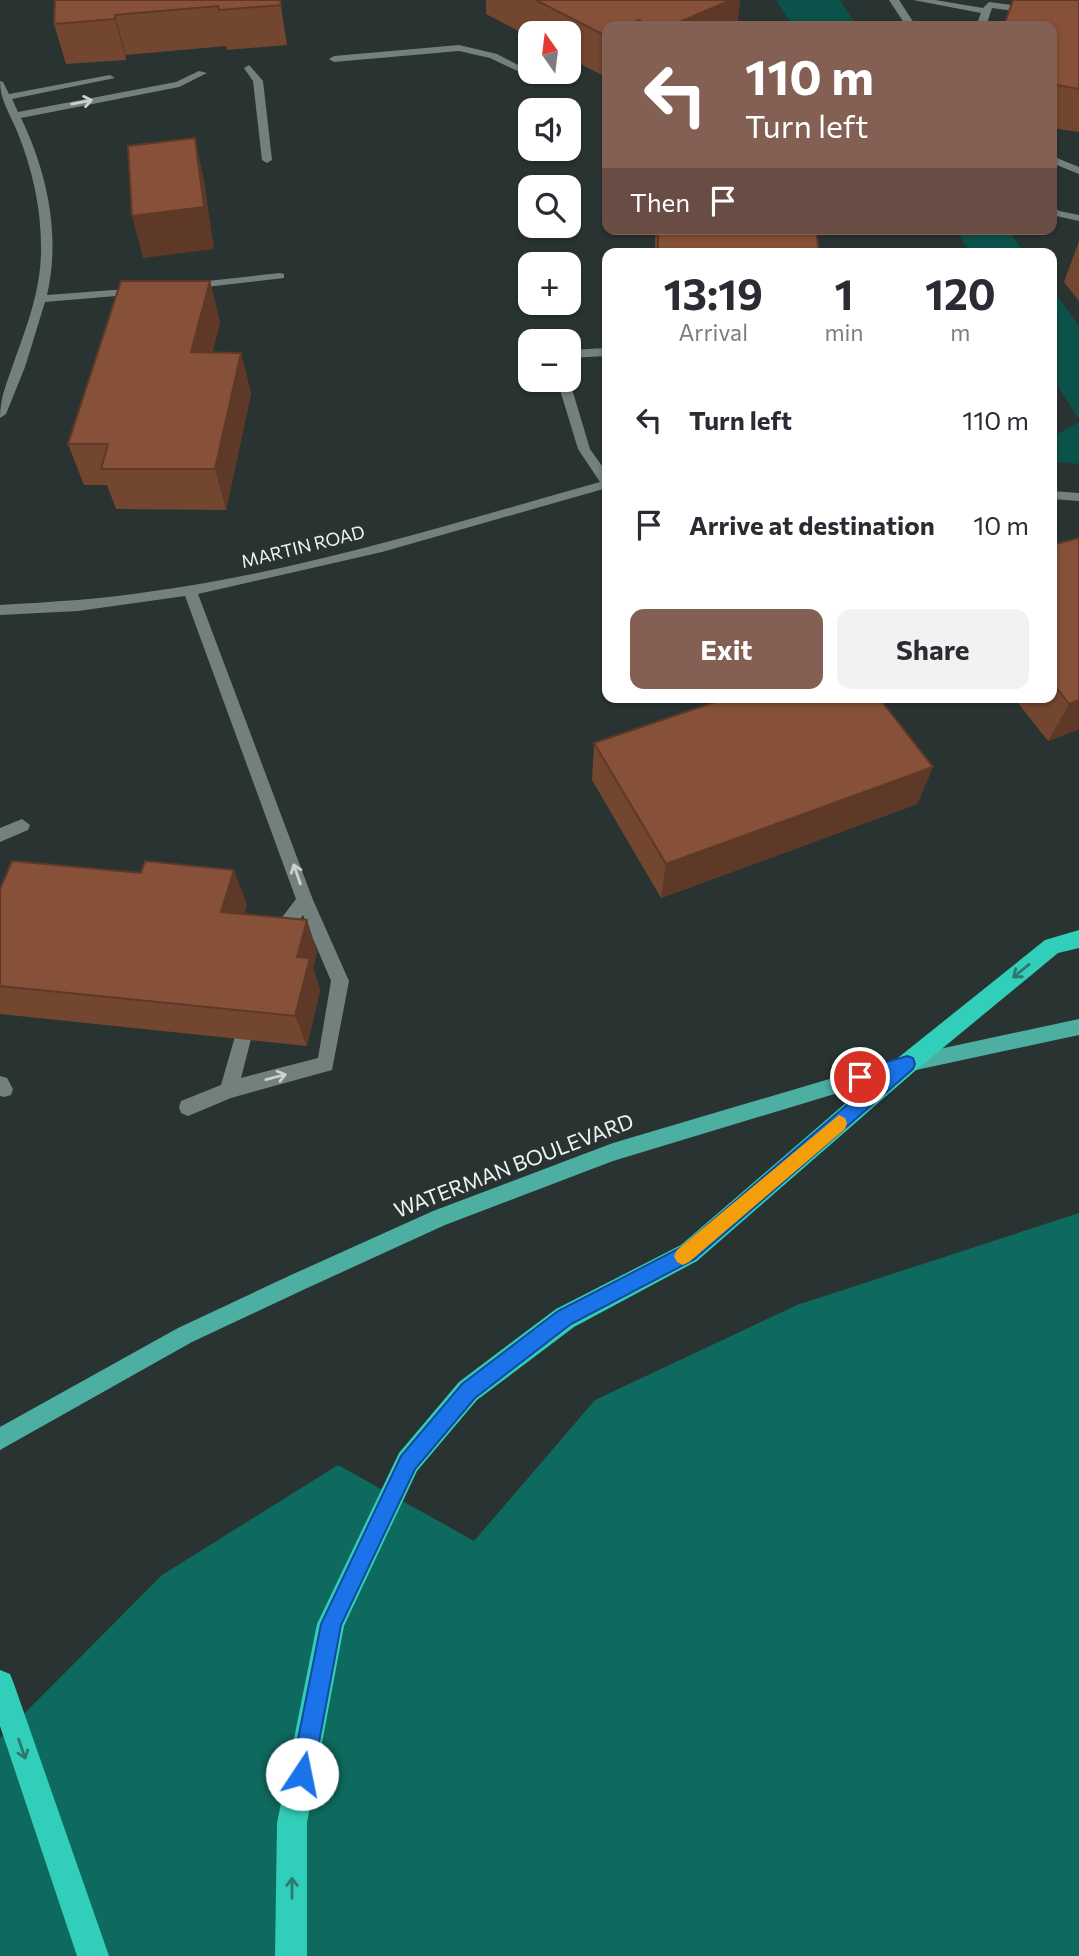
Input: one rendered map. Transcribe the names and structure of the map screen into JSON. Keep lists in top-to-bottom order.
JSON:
{
  "streets": {
    "main road": ["WATERMAN BOULEVARD"],
    "street": ["MARTIN ROAD"]
  },
  "north": "top",
  "page": {
    "map_buttons": ["+", "−"],
    "turn": ["110 m", "Turn left"],
    "then": "Then",
    "eta": [
      "13:19",
      "Arrival",
      "1",
      "min",
      "120",
      "m"
    ],
    "list": [
      {
        "name": "Turn left",
        "value": "110 m"
      },
      {
        "name": "Arrive at destination",
        "value": "10 m"
      }
    ],
    "buttons": ["Exit", "Share"]
  }
}
